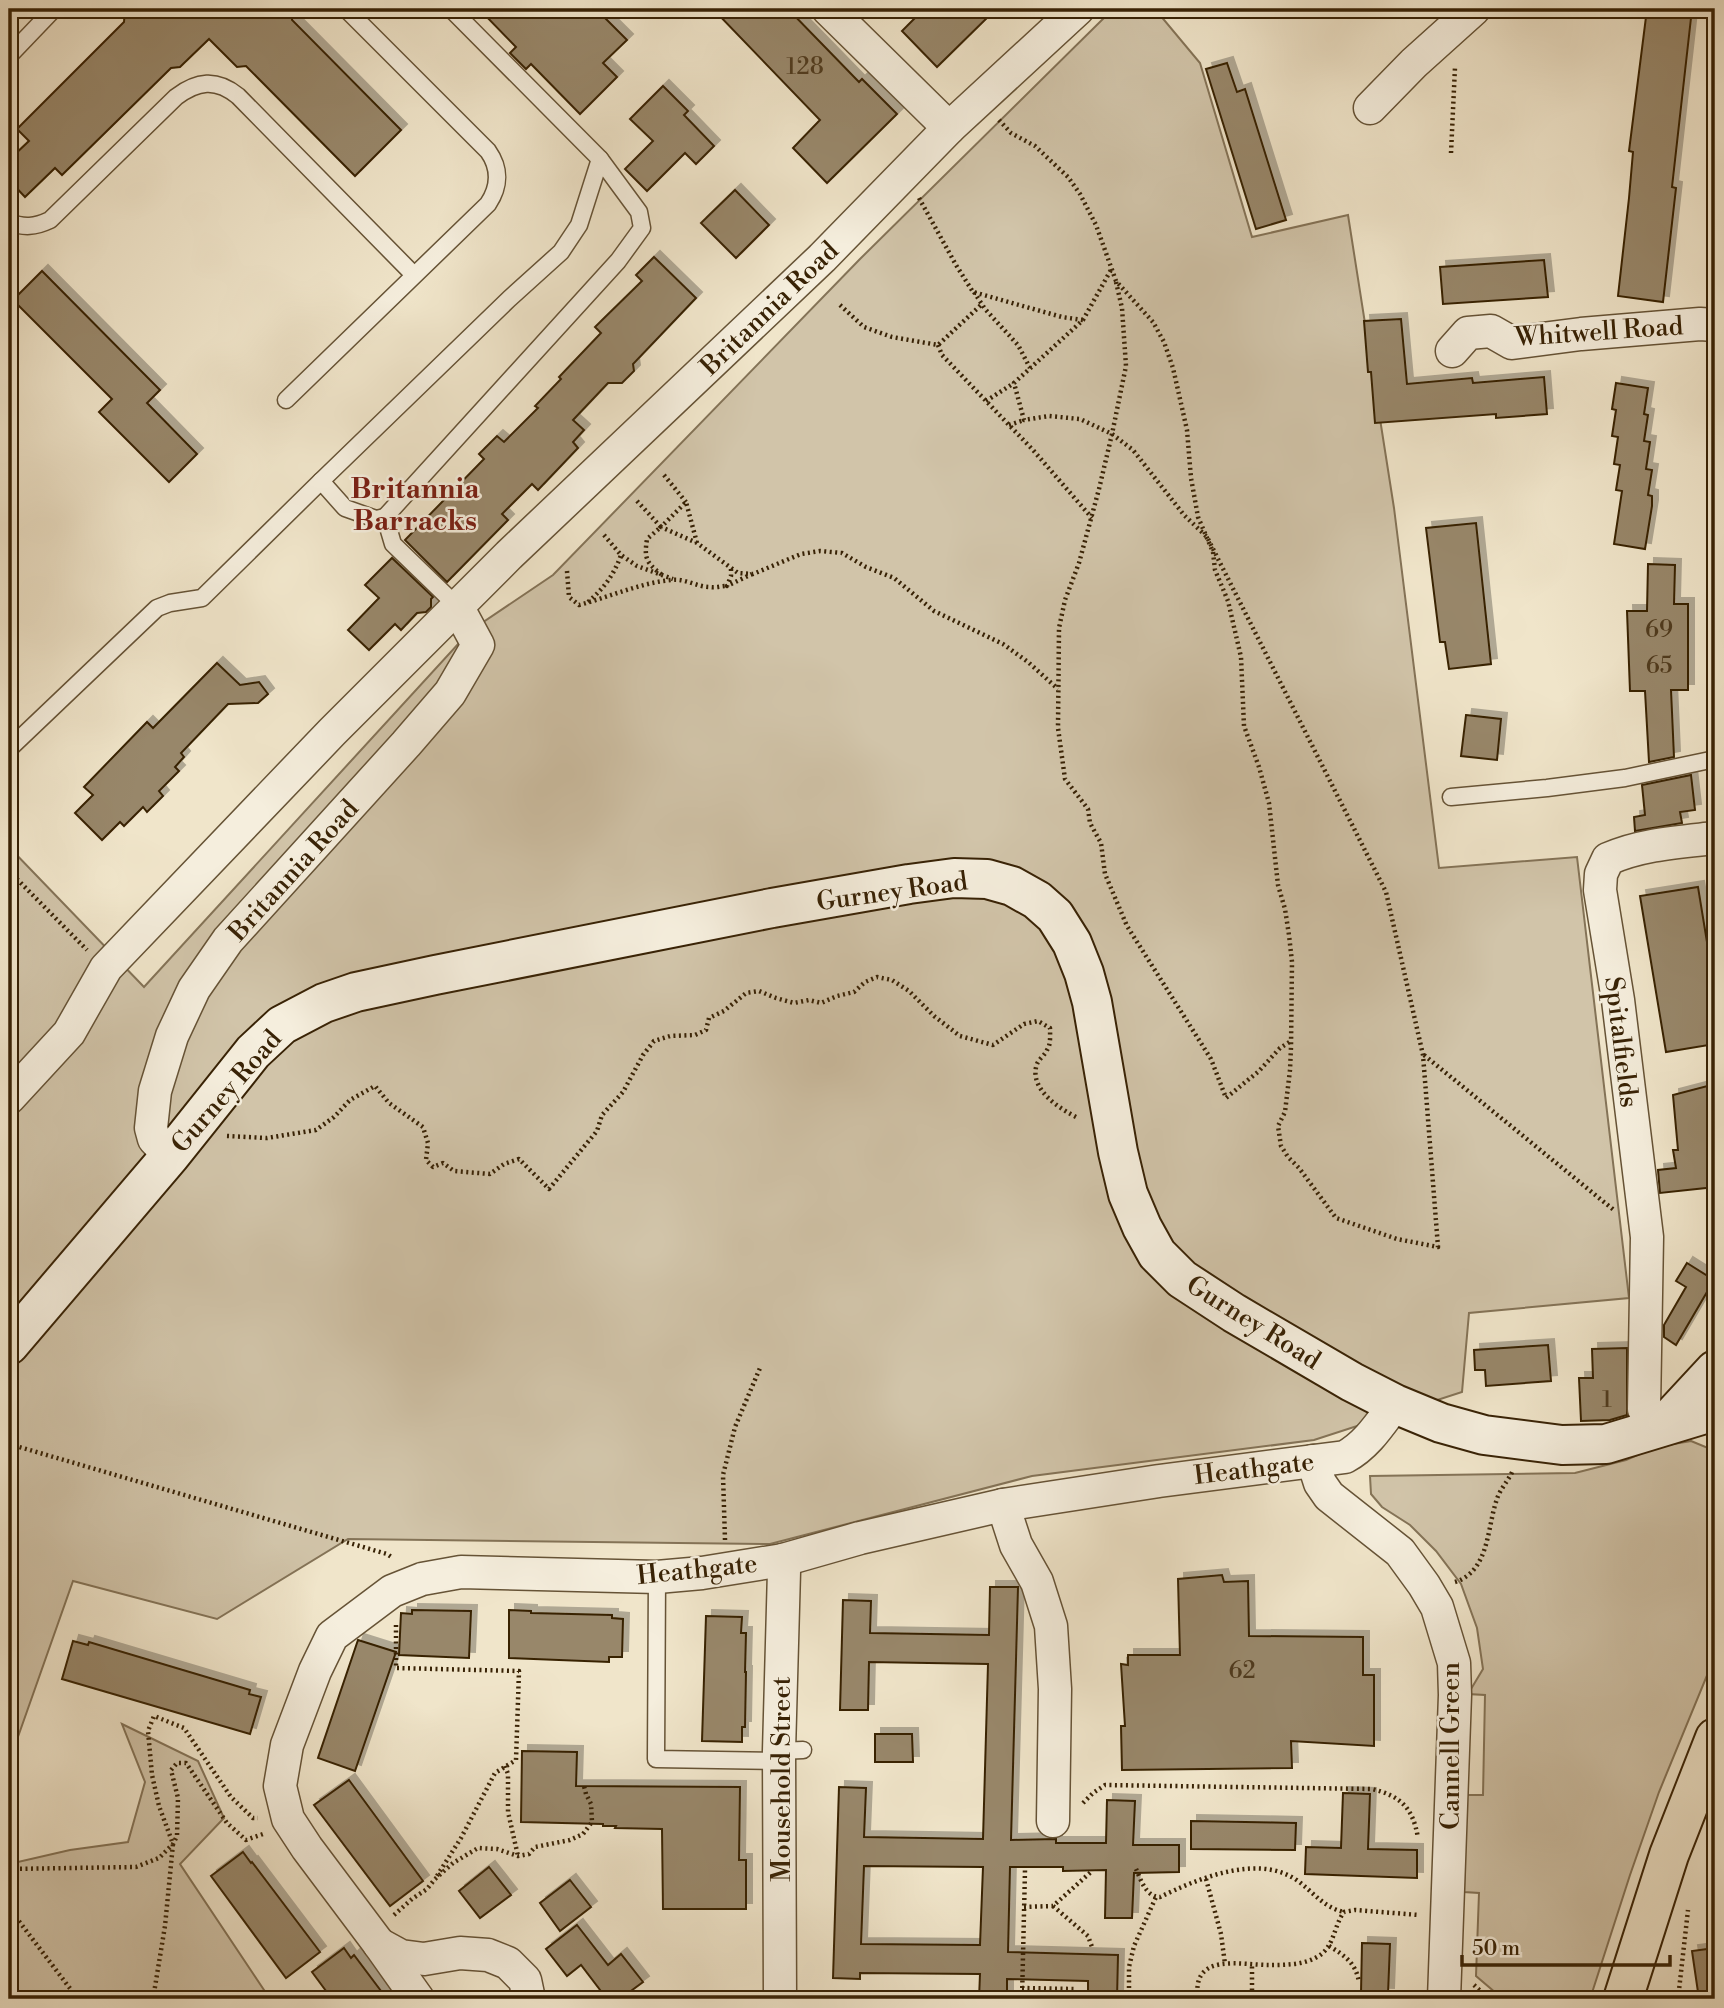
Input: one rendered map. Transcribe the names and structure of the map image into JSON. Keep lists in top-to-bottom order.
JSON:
{
  "streets": {
    "street": [
      "Britannia Road",
      "Whitwell Road",
      "Gurney Road",
      "Spitalfields",
      "Heathgate",
      "Cannell Green",
      "Mousehold Street"
    ]
  },
  "crossings": [
    ["Britannia Road", "Gurney Road"],
    ["Gurney Road", "Spitalfields"],
    ["Gurney Road", "Heathgate"],
    ["Heathgate", "Cannell Green"],
    ["Heathgate", "Mousehold Street"]
  ],
  "districts": ["Britannia Barracks"],
  "house_numbers": [
    "128",
    "69",
    "65",
    "1",
    "62"
  ],
  "scale_bar": "50 m"
}
